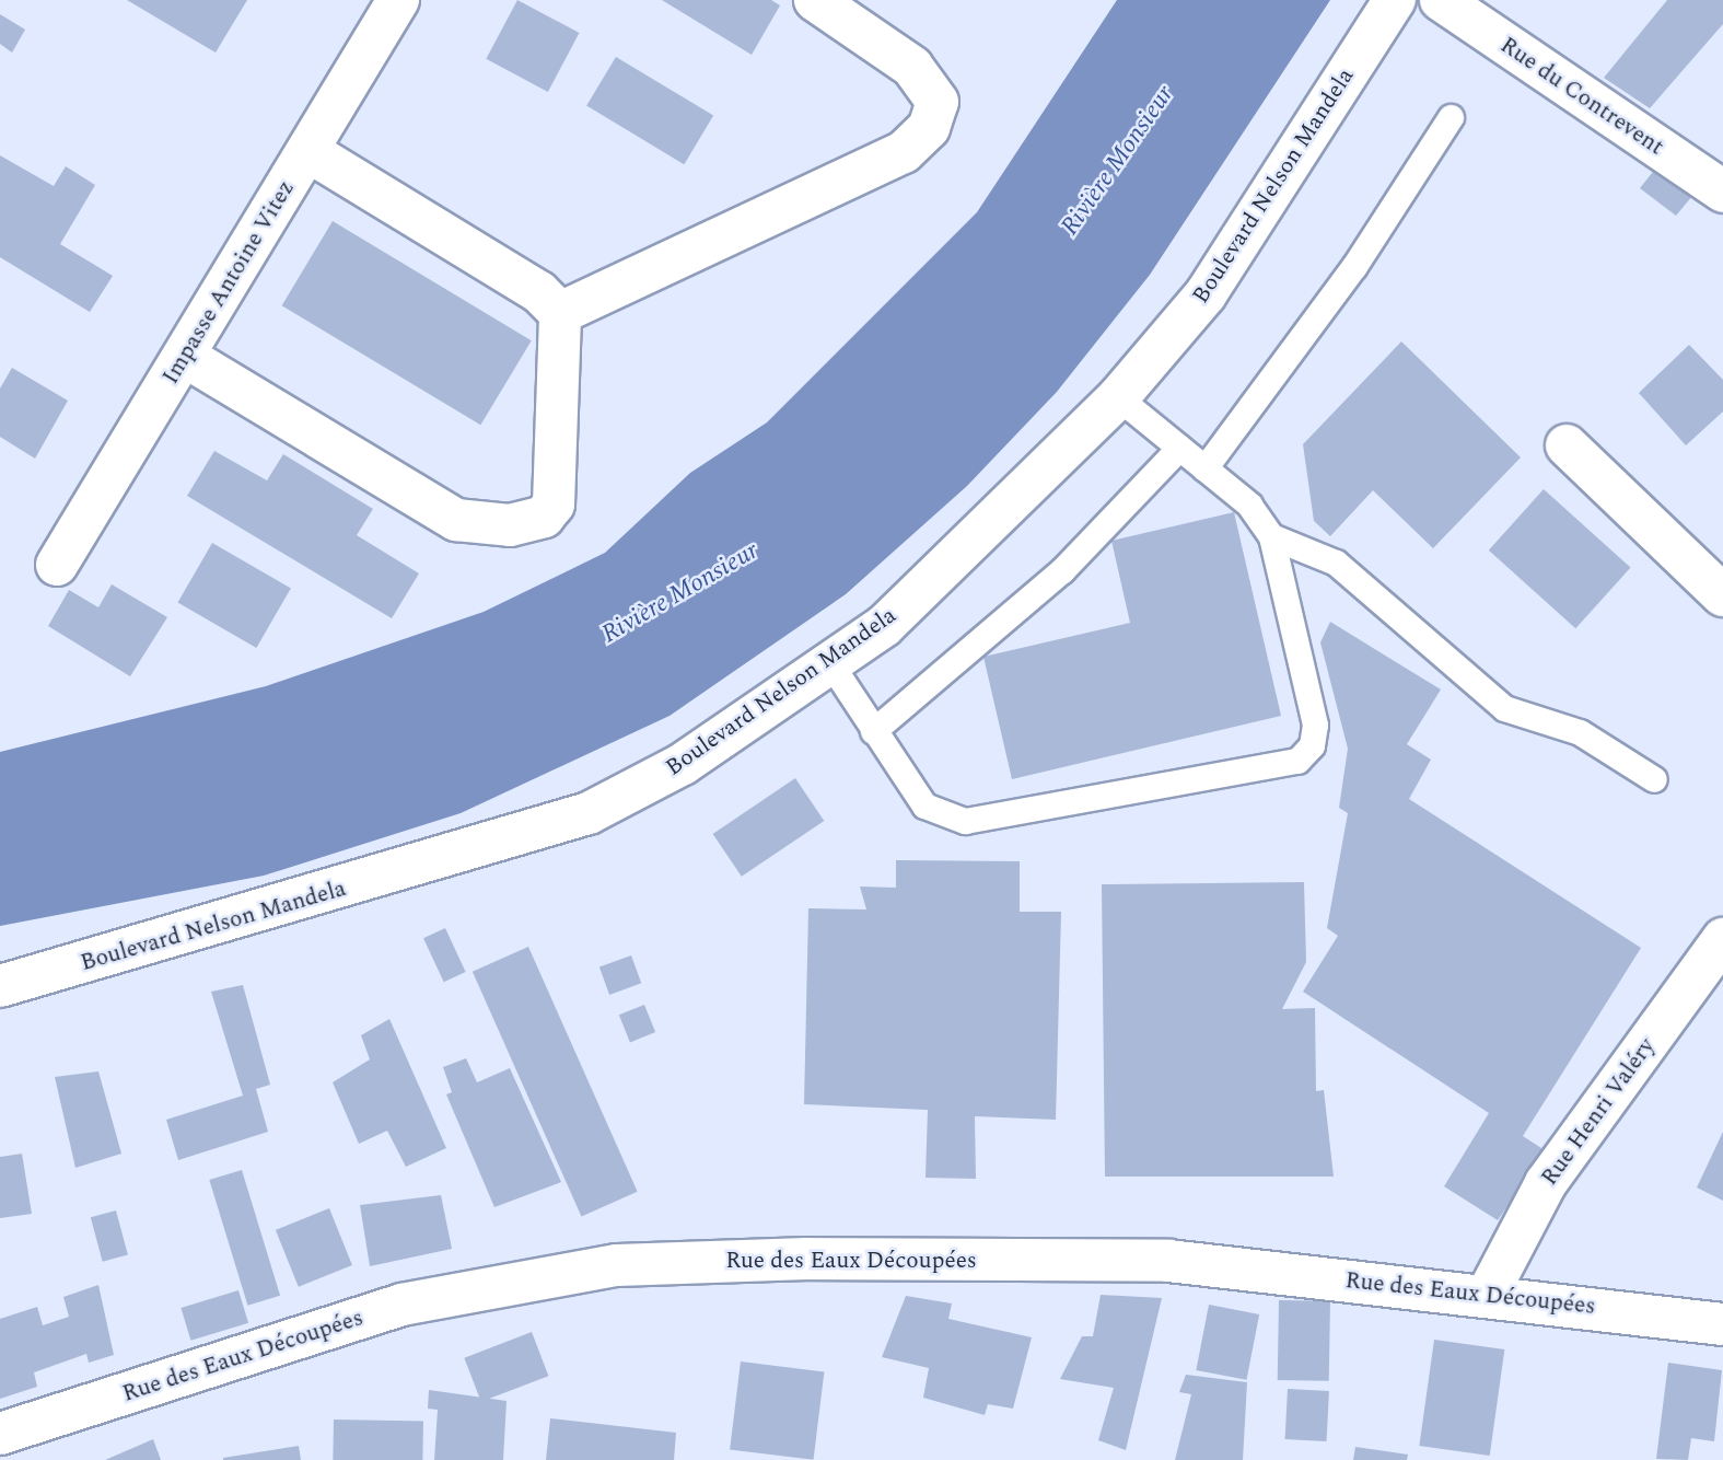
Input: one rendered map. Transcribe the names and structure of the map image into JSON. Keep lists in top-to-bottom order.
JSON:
{
  "streets": {
    "street": [
      "Rue du Contrevent",
      "Boulevard Nelson Mandela",
      "Impasse Antoine Vitez",
      "Rue Henri Valéry",
      "Rue des Eaux Découpées"
    ]
  },
  "crossings": [
    ["Rue Henri Valéry", "Rue des Eaux Découpées"]
  ],
  "water": ["Rivière Monsieur"]
}
